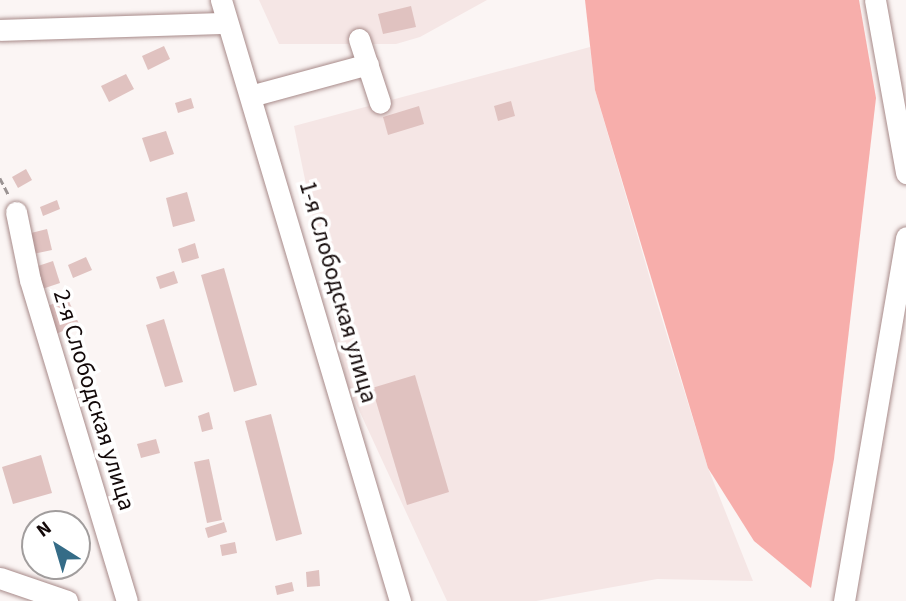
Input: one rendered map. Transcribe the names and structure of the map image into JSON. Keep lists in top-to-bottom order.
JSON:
{
  "streets": {
    "street": ["1-я Слободская улица", "2-я Слободская улица"]
  },
  "north": "top left"
}
